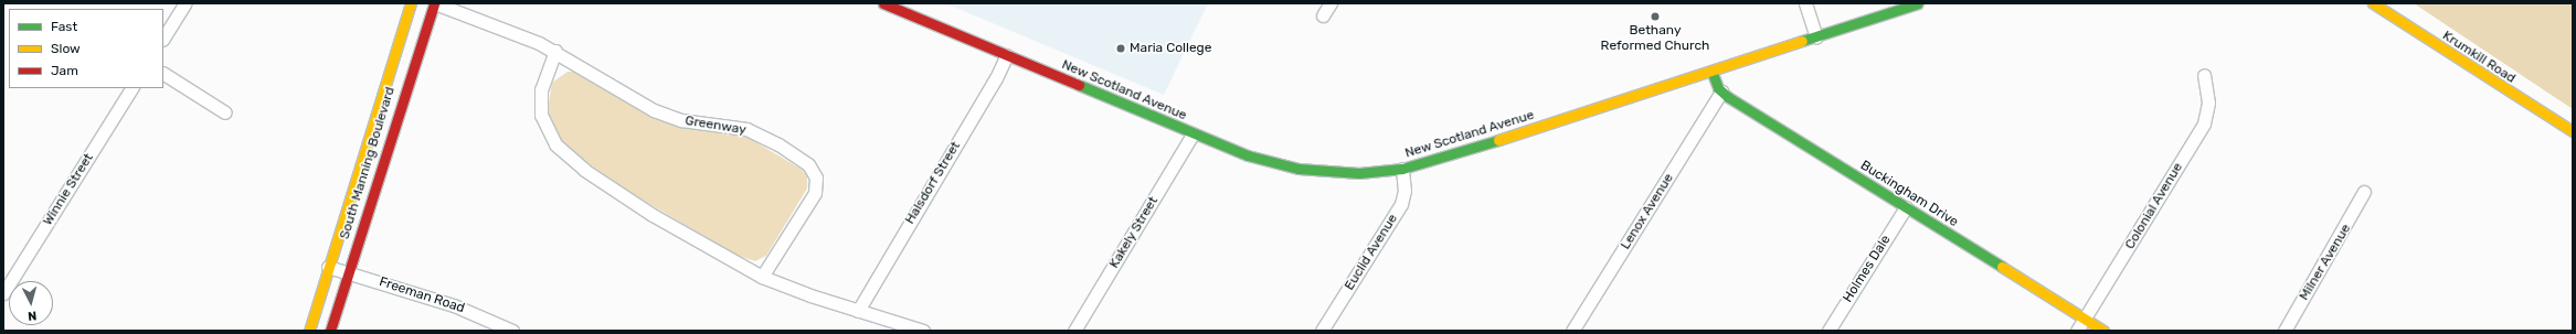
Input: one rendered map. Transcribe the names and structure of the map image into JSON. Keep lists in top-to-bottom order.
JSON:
{
  "streets": {
    "street": [
      "Krumkill Road",
      "New Scotland Avenue",
      "Greenway",
      "South Manning Boulevard",
      "Halsdorf Street",
      "Winnie Street",
      "Buckingham Drive",
      "Colonial Avenue",
      "Lenox Avenue",
      "Kakely Street",
      "Euclid Avenue",
      "Milner Avenue",
      "Holmes Dale",
      "Freeman Road"
    ]
  },
  "crossings": [
    ["New Scotland Avenue", "Halsdorf Street"],
    ["New Scotland Avenue", "Kakely Street"],
    ["New Scotland Avenue", "Euclid Avenue"],
    ["Greenway", "South Manning Boulevard"],
    ["South Manning Boulevard", "Freeman Road"],
    ["Buckingham Drive", "Colonial Avenue"],
    ["Buckingham Drive", "Lenox Avenue"],
    ["Buckingham Drive", "Holmes Dale"]
  ],
  "places": ["Bethany Reformed Church", "Maria College"],
  "legend": ["Fast", "Slow", "Jam"],
  "north": "bottom"
}
